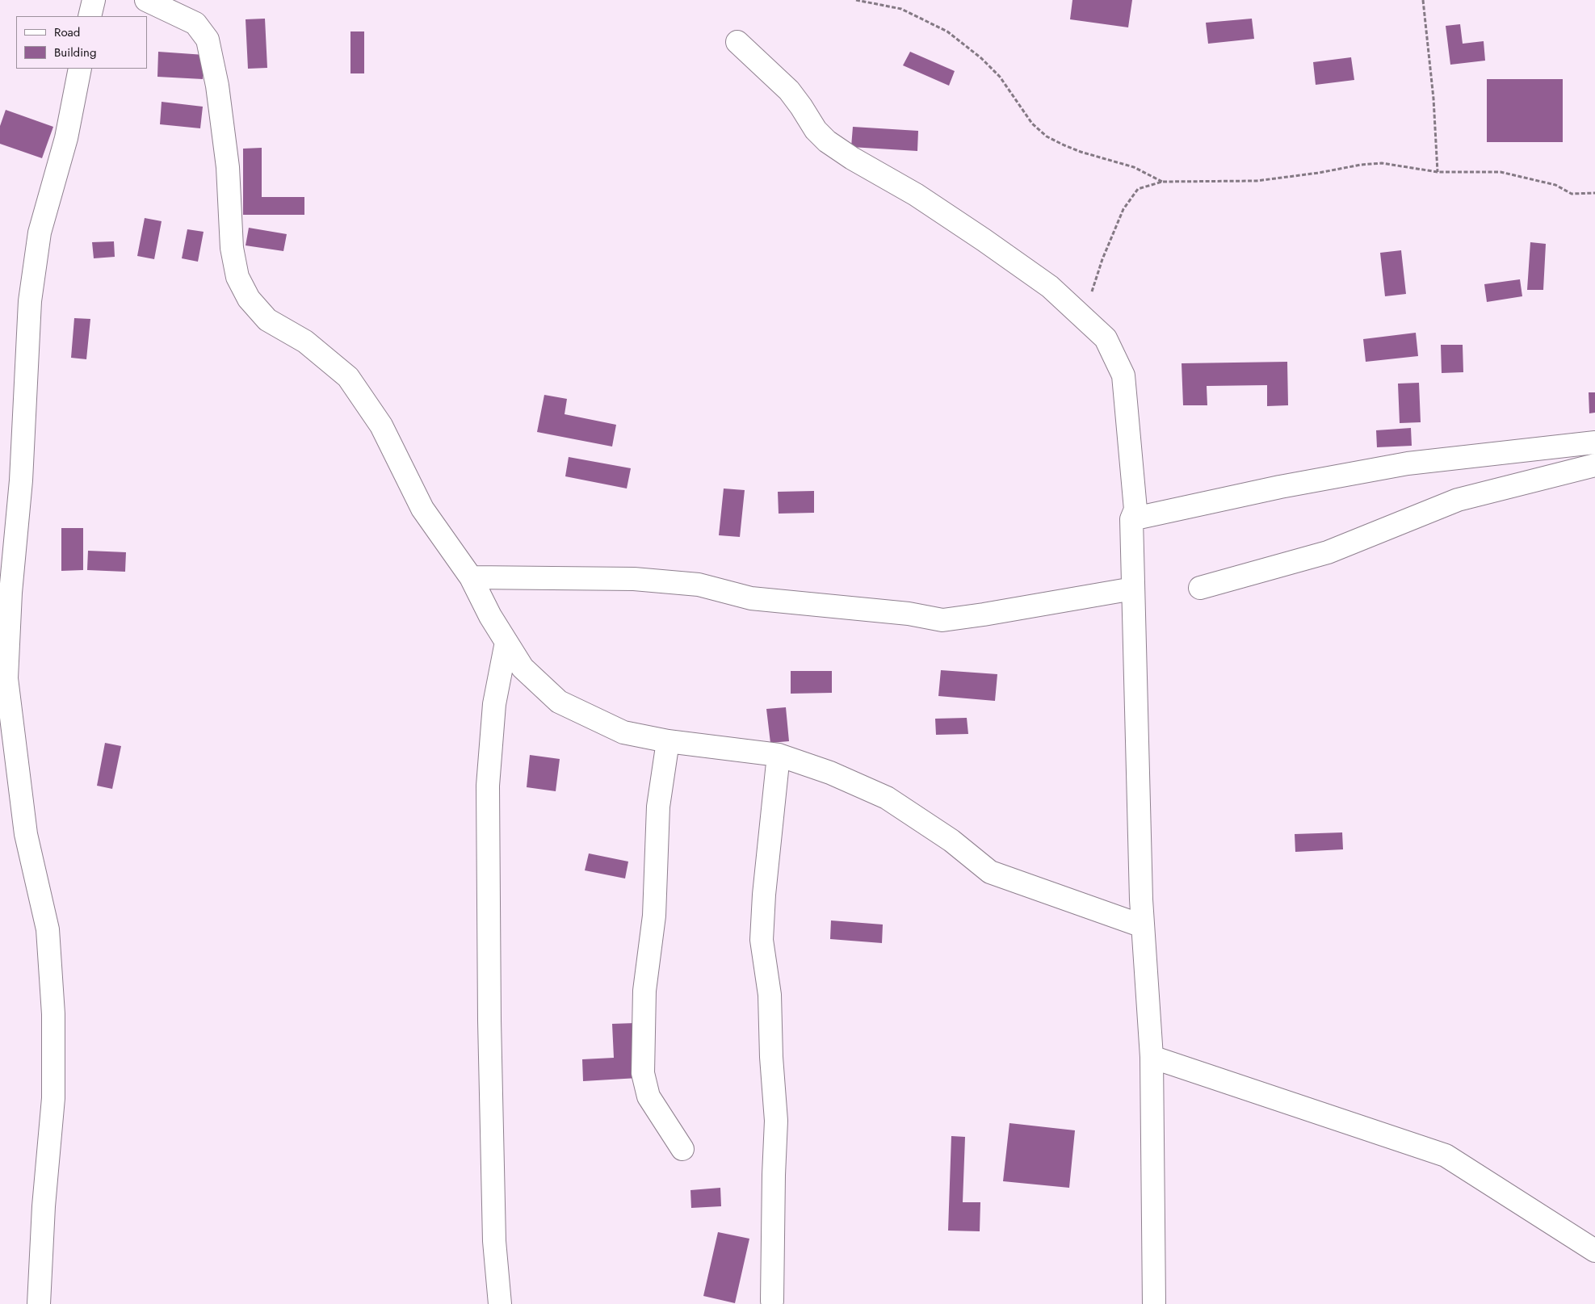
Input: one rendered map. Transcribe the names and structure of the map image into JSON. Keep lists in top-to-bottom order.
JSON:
{
  "legend": ["Road", "Building"]
}
